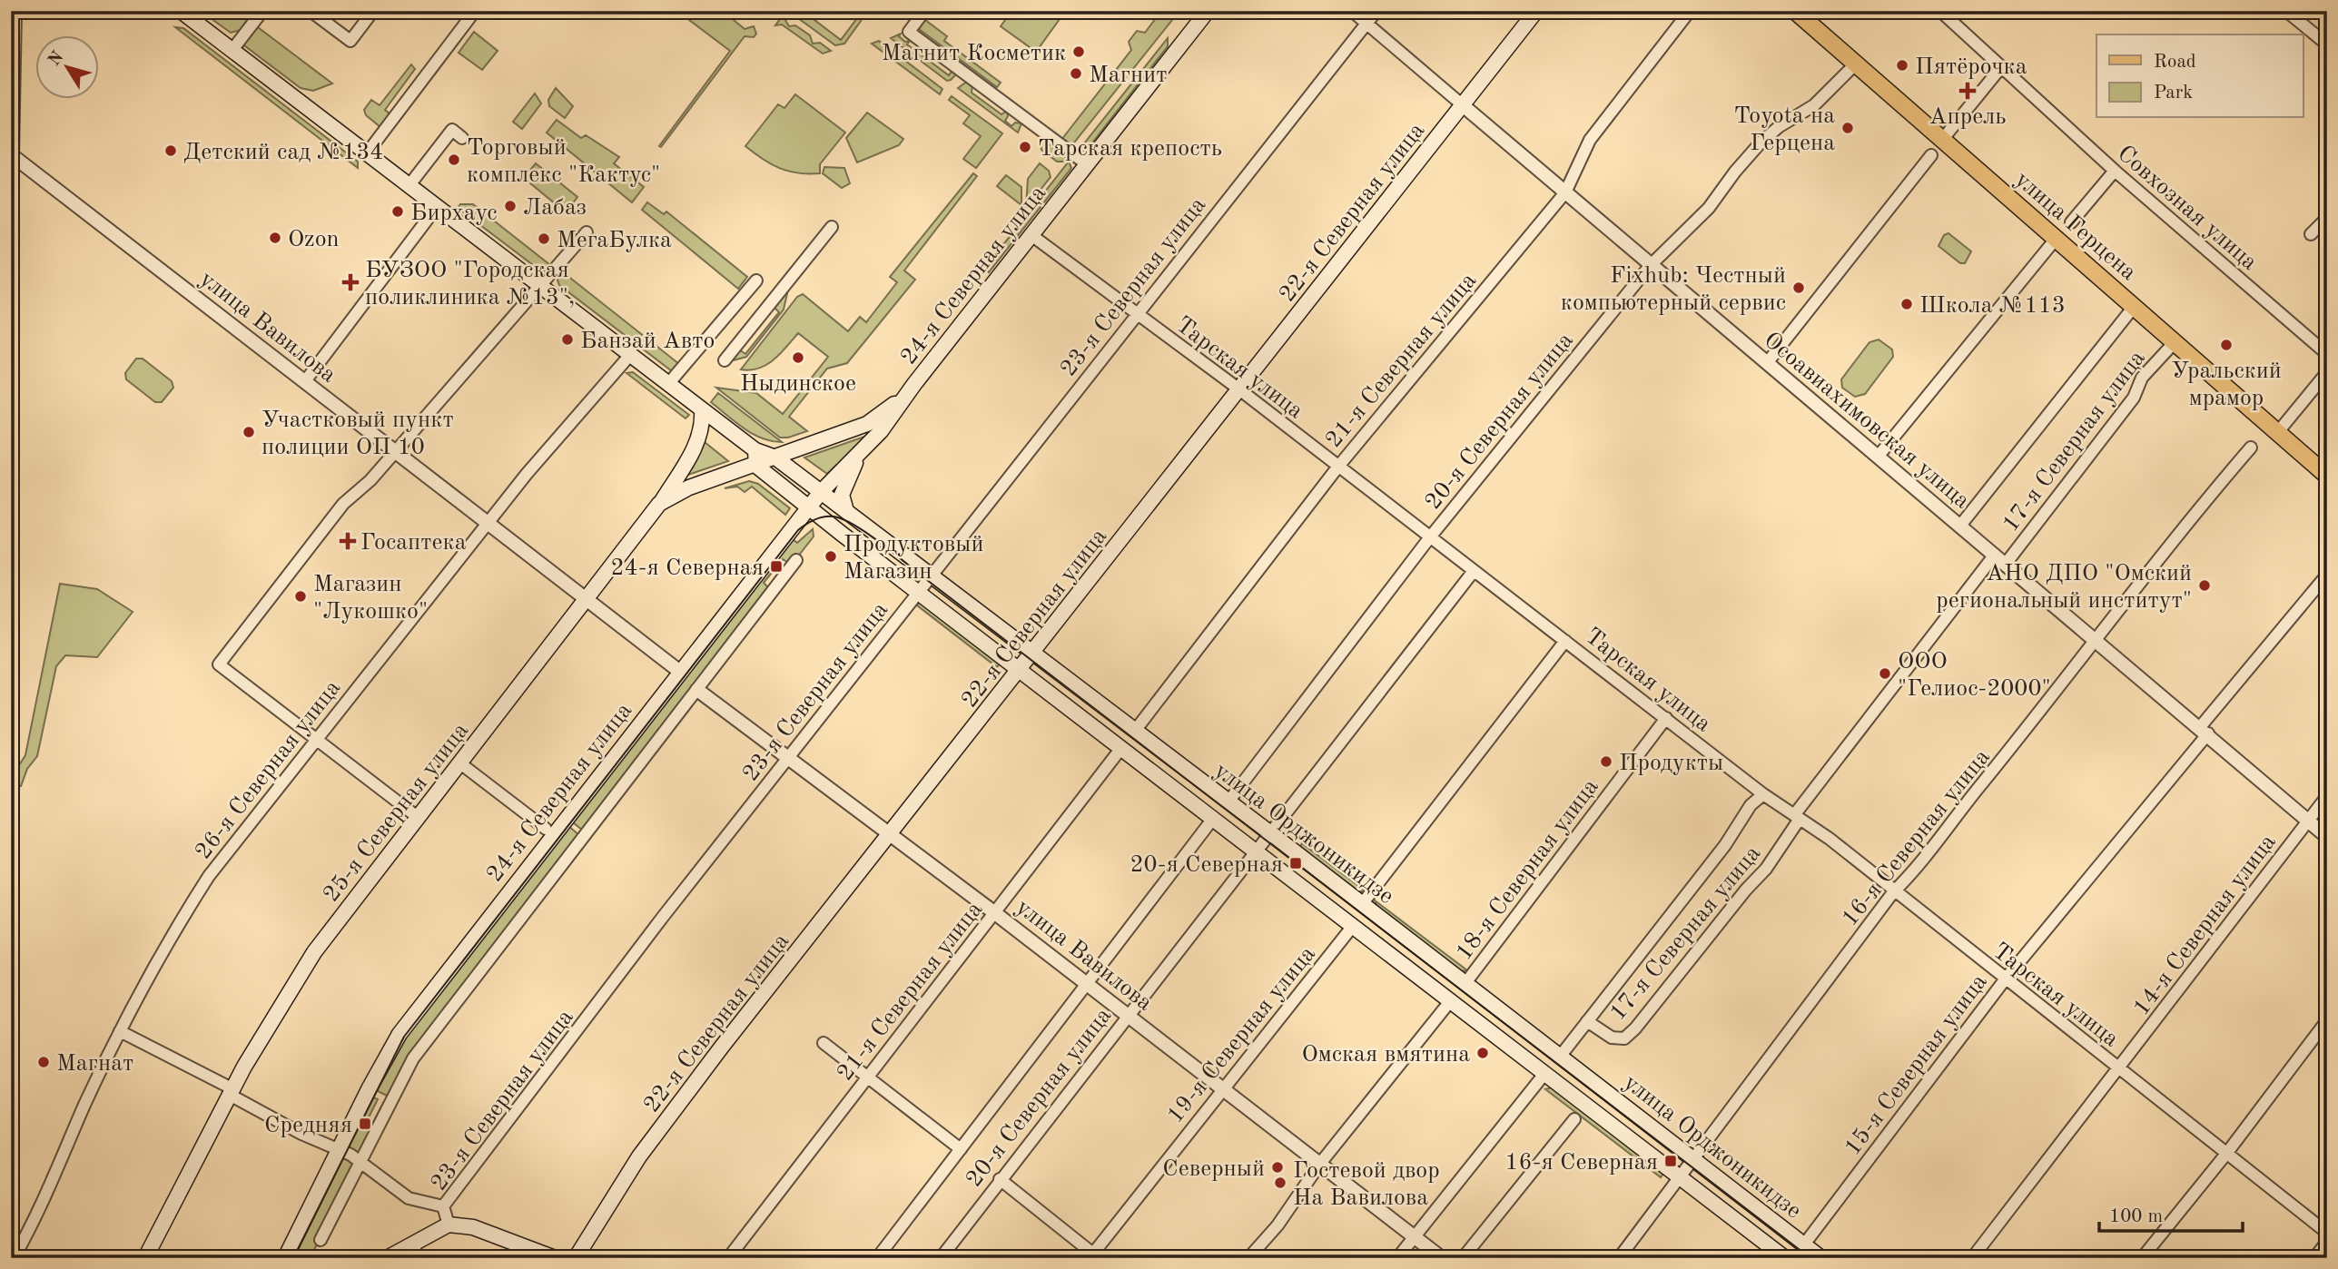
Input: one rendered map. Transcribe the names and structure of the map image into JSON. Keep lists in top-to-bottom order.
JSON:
{
  "streets": {
    "main road": [
      "22-я Северная улица",
      "улица Герцена",
      "24-я Северная улица",
      "25-я Северная улица",
      "улица Орджоникидзе"
    ],
    "street": [
      "Совхозная улица",
      "23-я Северная улица",
      "улица Вавилова",
      "21-я Северная улица",
      "Тарская улица",
      "Осоавиахимовская улица",
      "20-я Северная улица",
      "17-я Северная улица",
      "26-я Северная улица",
      "16-я Северная улица",
      "18-я Северная улица",
      "14-я Северная улица",
      "19-я Северная улица",
      "15-я Северная улица"
    ]
  },
  "crossings": [
    ["22-я Северная улица", "улица Вавилова"],
    ["22-я Северная улица", "Тарская улица"],
    ["22-я Северная улица", "Осоавиахимовская улица"],
    ["22-я Северная улица", "улица Орджоникидзе"],
    ["улица Герцена", "20-я Северная улица"],
    ["улица Герцена", "17-я Северная улица"],
    ["24-я Северная улица", "улица Вавилова"],
    ["24-я Северная улица", "Тарская улица"],
    ["24-я Северная улица", "25-я Северная улица"],
    ["24-я Северная улица", "улица Орджоникидзе"],
    ["23-я Северная улица", "улица Вавилова"],
    ["23-я Северная улица", "Тарская улица"],
    ["23-я Северная улица", "Осоавиахимовская улица"],
    ["23-я Северная улица", "улица Орджоникидзе"],
    ["улица Вавилова", "21-я Северная улица"],
    ["улица Вавилова", "20-я Северная улица"],
    ["улица Вавилова", "26-я Северная улица"],
    ["улица Вавилова", "25-я Северная улица"],
    ["улица Вавилова", "19-я Северная улица"],
    ["21-я Северная улица", "Тарская улица"],
    ["21-я Северная улица", "Осоавиахимовская улица"],
    ["21-я Северная улица", "улица Орджоникидзе"],
    ["Тарская улица", "20-я Северная улица"],
    ["Тарская улица", "17-я Северная улица"],
    ["Тарская улица", "16-я Северная улица"],
    ["Тарская улица", "18-я Северная улица"],
    ["Тарская улица", "14-я Северная улица"],
    ["Тарская улица", "15-я Северная улица"],
    ["Осоавиахимовская улица", "20-я Северная улица"],
    ["Осоавиахимовская улица", "17-я Северная улица"],
    ["Осоавиахимовская улица", "16-я Северная улица"],
    ["Осоавиахимовская улица", "14-я Северная улица"],
    ["Осоавиахимовская улица", "15-я Северная улица"],
    ["20-я Северная улица", "улица Орджоникидзе"],
    ["17-я Северная улица", "улица Орджоникидзе"],
    ["26-я Северная улица", "улица Орджоникидзе"],
    ["25-я Северная улица", "улица Орджоникидзе"],
    ["улица Орджоникидзе", "16-я Северная улица"],
    ["улица Орджоникидзе", "18-я Северная улица"],
    ["улица Орджоникидзе", "19-я Северная улица"],
    ["улица Орджоникидзе", "15-я Северная улица"]
  ],
  "places": {
    "other": [
      "Магнит Косметик",
      "Пятёрочка",
      "Магнит",
      "Toyota на Герцена",
      "Тарская крепость",
      "Детский сад №134",
      "Торговый комплекс \"Кактус\"",
      "Лабаз",
      "Бирхаус",
      "Ozon",
      "МегаБулка",
      "Fixhub: Честный компьютерный сервис",
      "Школа №113",
      "Банзай Авто",
      "Уральский мрамор",
      "Ныдинское",
      "Участковый пункт полиции ОП 10",
      "Продуктовый Магазин",
      "АНО ДПО \"Омский региональный институт\"",
      "Магазин \"Лукошко\"",
      "ООО \"Гелиос-2000\"",
      "Продукты",
      "Oмская вмятина",
      "Магнат",
      "Северный",
      "Гостевой двор На Вавилова"
    ],
    "health": ["Апрель", "БУЗОО \"Городская поликлиника №13\",", "Госаптека"],
    "transit": [
      "24-я Северная",
      "20-я Северная",
      "Средняя",
      "16-я Северная"
    ]
  },
  "legend": ["Road", "Park"],
  "scale_bar": "100 m",
  "north": "top left"
}
